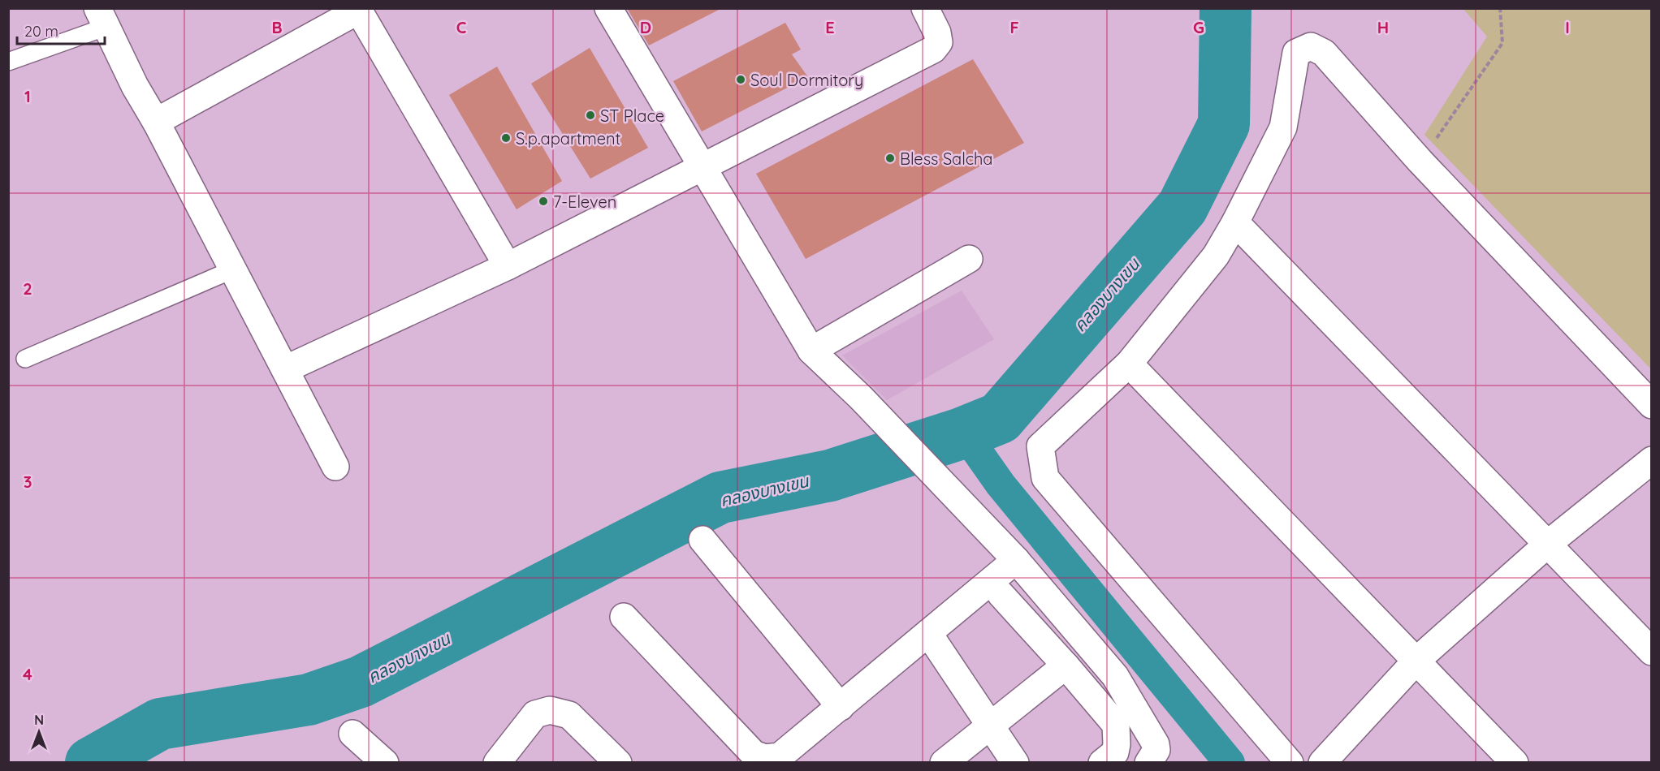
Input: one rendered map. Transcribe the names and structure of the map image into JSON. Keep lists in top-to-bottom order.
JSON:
{
  "water": ["คลองบางเขน"],
  "places": [
    "Soul Dormitory",
    "ST Place",
    "S.p.apartment",
    "Bless Salcha",
    "7-Eleven"
  ],
  "scale_bar": "20 m",
  "north": "top",
  "grid": {
    "columns": [
      "B",
      "C",
      "D",
      "E",
      "F",
      "G",
      "H",
      "I"
    ],
    "rows": [
      "1",
      "2",
      "3",
      "4"
    ]
  }
}
